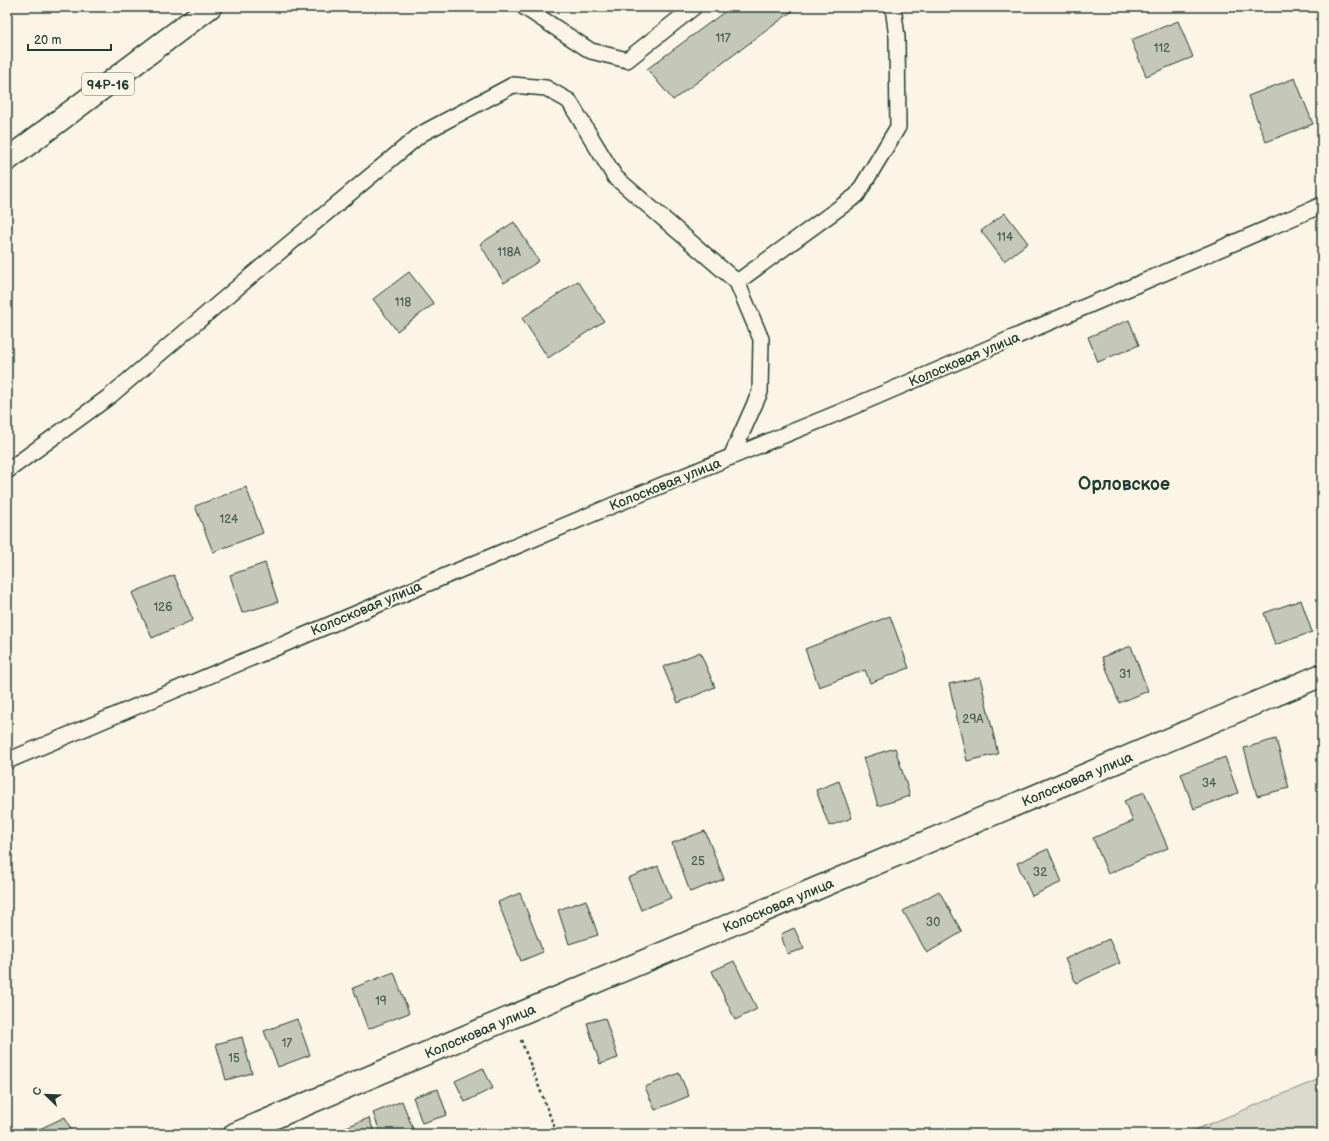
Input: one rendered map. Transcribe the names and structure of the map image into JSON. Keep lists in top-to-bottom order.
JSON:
{
  "streets": {
    "street": ["94Р-16", "Колосковая улица"]
  },
  "districts": ["Орловское"],
  "house_numbers": [
    "117",
    "112",
    "114",
    "118А",
    "118",
    "124",
    "126",
    "31",
    "29А",
    "34",
    "25",
    "32",
    "30",
    "19",
    "17",
    "15"
  ],
  "scale_bar": "20 m",
  "north": "top left"
}
